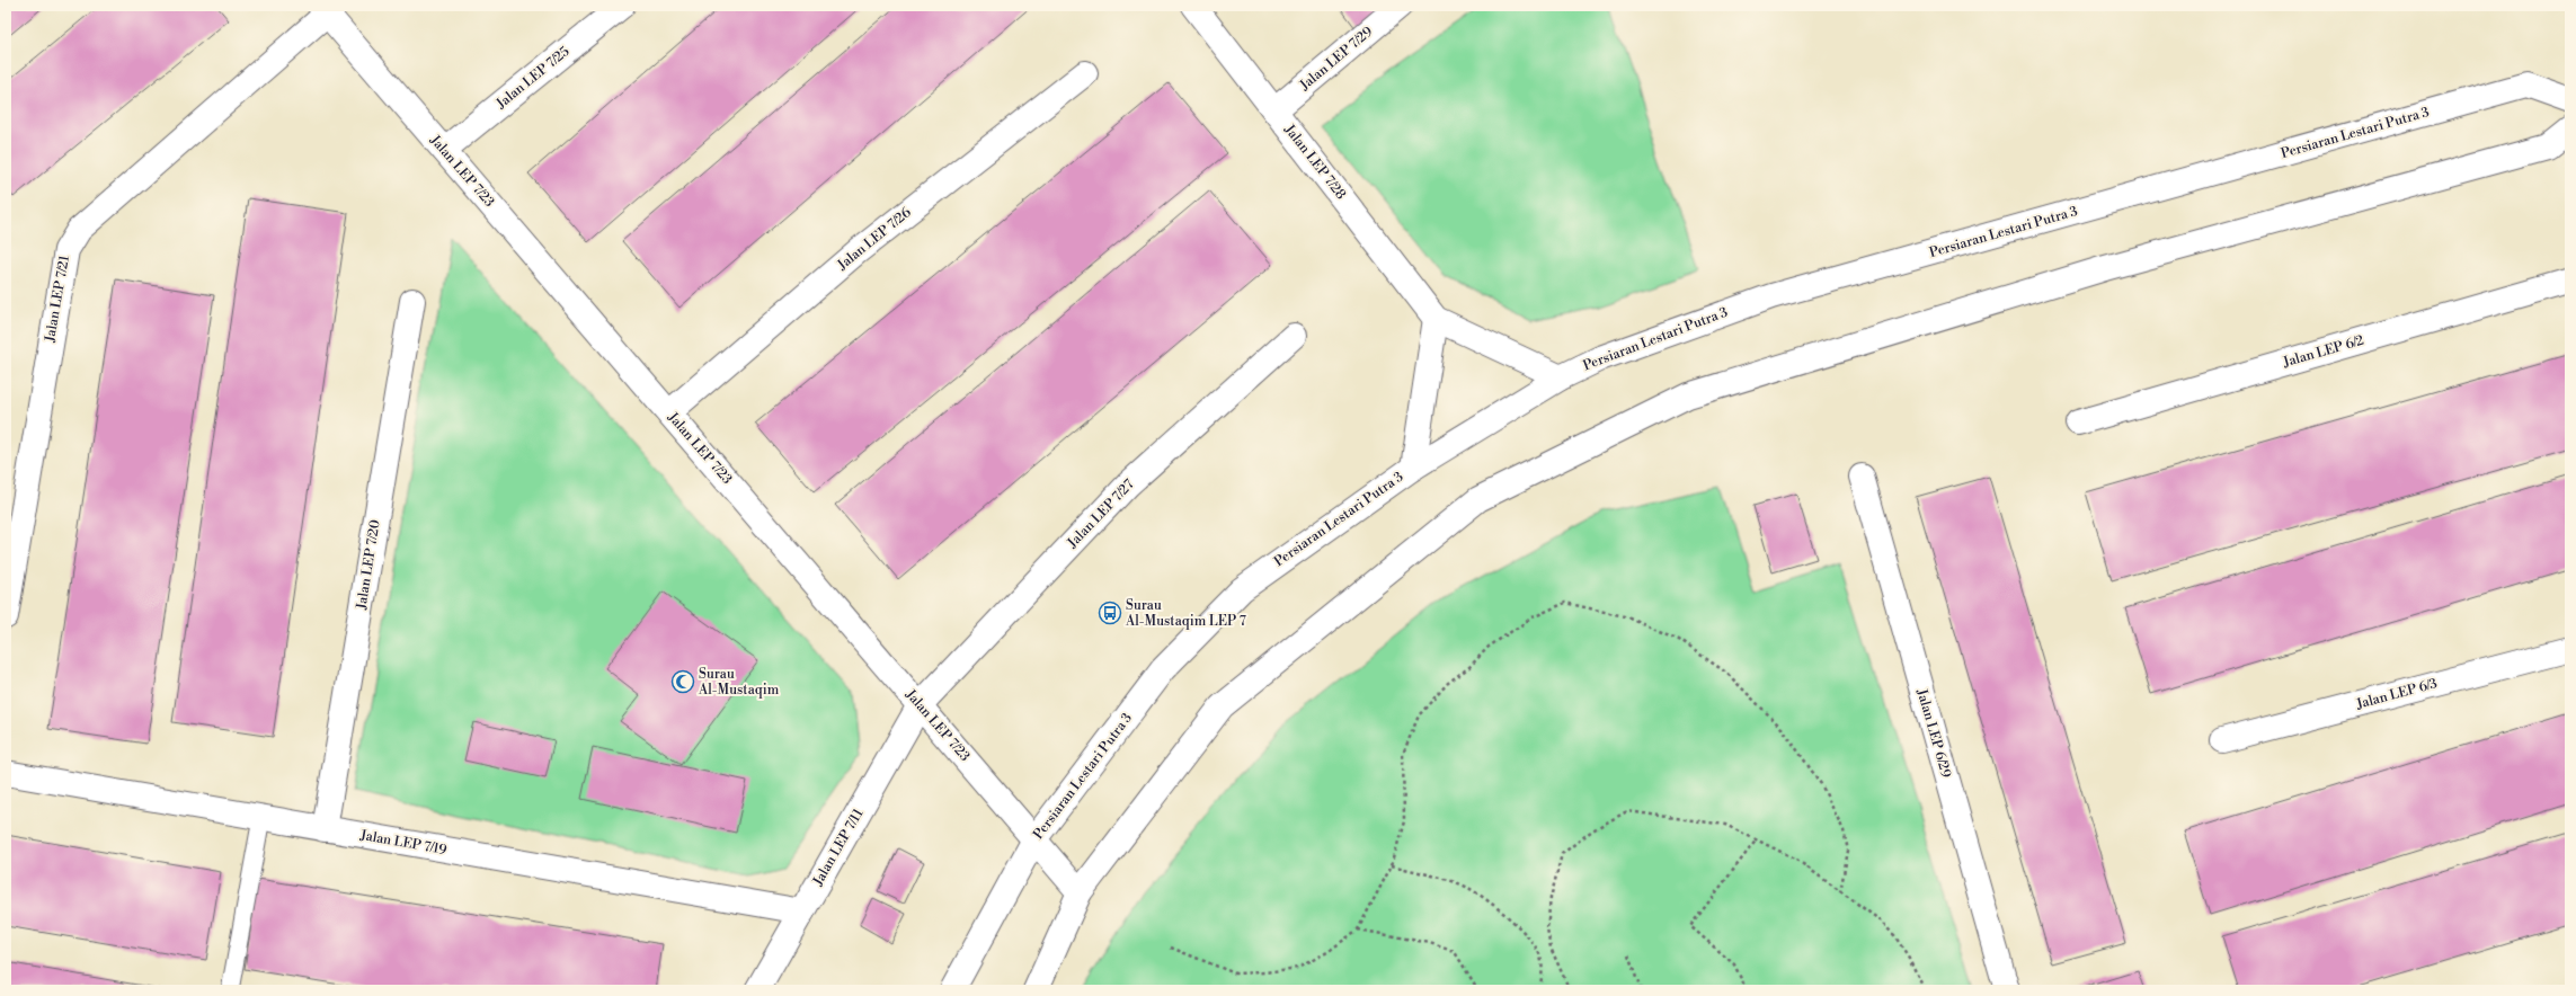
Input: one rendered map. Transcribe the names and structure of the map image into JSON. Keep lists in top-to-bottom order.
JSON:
{
  "streets": {
    "street": [
      "Jalan LEP 7/29",
      "Jalan LEP 7/25",
      "Persiaran Lestari Putra 3",
      "Jalan LEP 7/28",
      "Jalan LEP 7/23",
      "Jalan LEP 7/26",
      "Jalan LEP 7/21",
      "Jalan LEP 6/2",
      "Jalan LEP 7/27",
      "Jalan LEP 7/20",
      "Jalan LEP 6/3",
      "Jalan LEP 6/29",
      "Jalan LEP 7/19",
      "Jalan LEP 7/11"
    ]
  },
  "crossings": [
    ["Jalan LEP 7/29", "Jalan LEP 7/28"],
    ["Jalan LEP 7/25", "Jalan LEP 7/23"],
    ["Persiaran Lestari Putra 3", "Jalan LEP 7/23"],
    ["Jalan LEP 7/23", "Jalan LEP 7/26"],
    ["Jalan LEP 7/23", "Jalan LEP 7/21"],
    ["Jalan LEP 7/23", "Jalan LEP 7/27"],
    ["Jalan LEP 7/23", "Jalan LEP 7/11"],
    ["Jalan LEP 7/27", "Jalan LEP 7/11"],
    ["Jalan LEP 7/20", "Jalan LEP 7/19"],
    ["Jalan LEP 7/19", "Jalan LEP 7/11"]
  ],
  "places": {
    "bus stop": ["Surau Al-Mustaqim LEP 7"],
    "mosque": ["Surau Al-Mustaqim"]
  }
}
